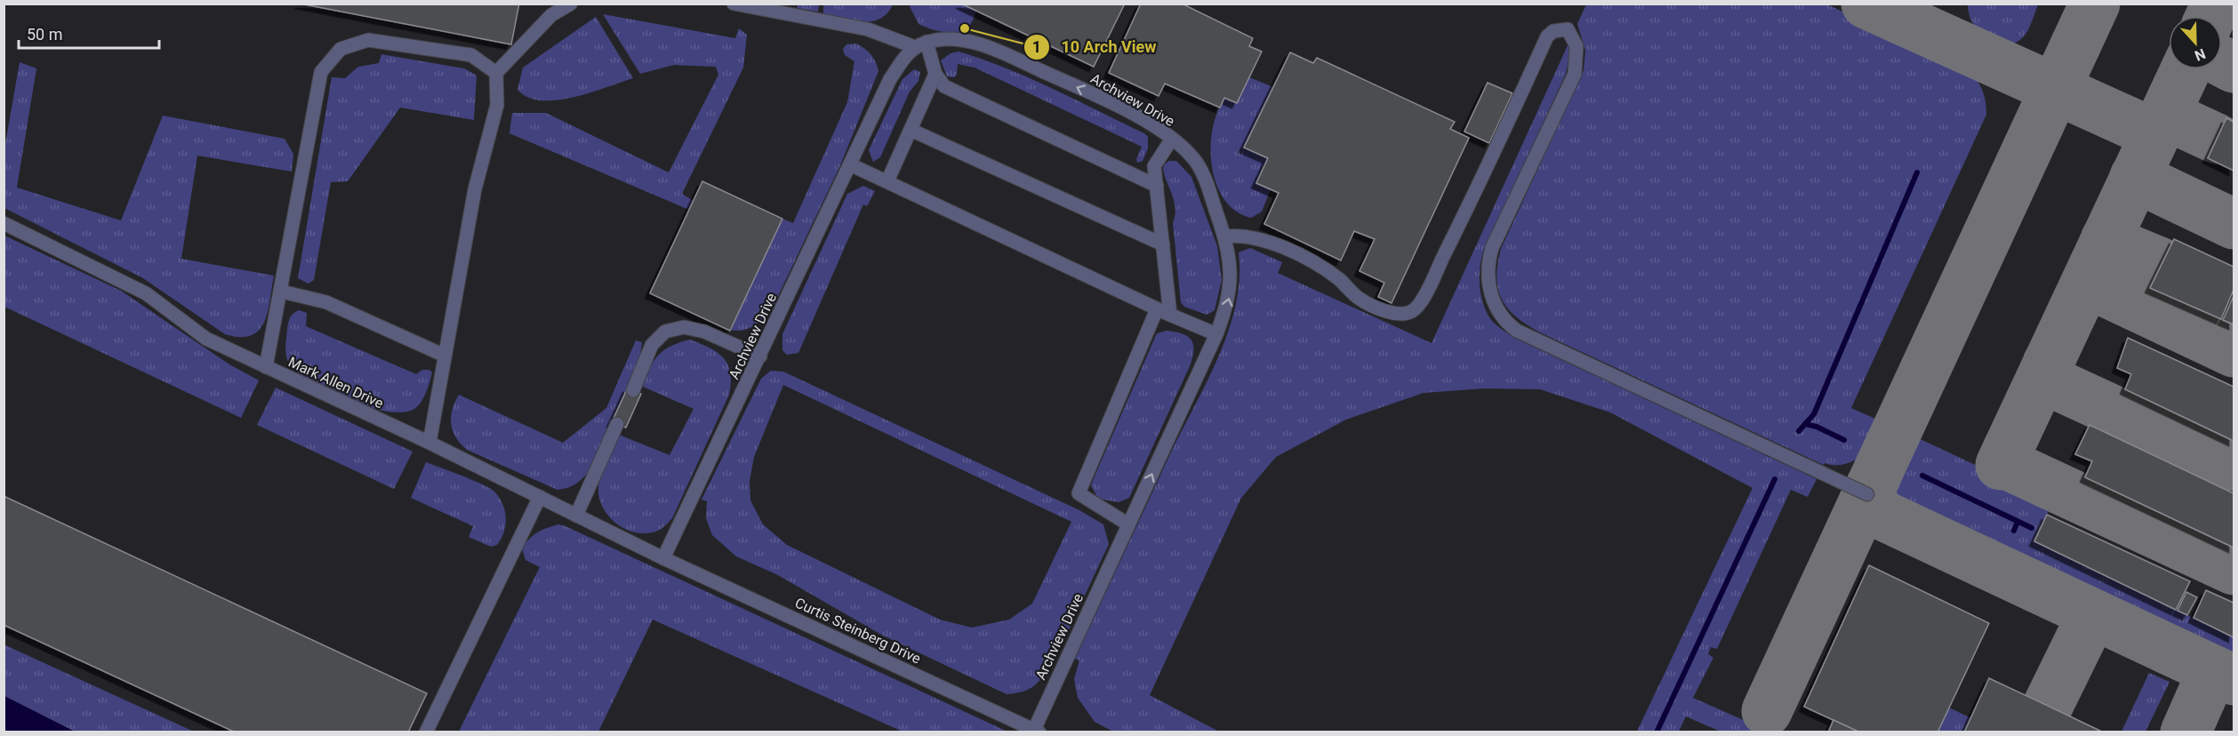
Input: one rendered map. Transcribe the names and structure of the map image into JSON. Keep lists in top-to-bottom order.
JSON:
{
  "streets": {
    "lane": ["Archview Drive", "Mark Allen Drive", "Curtis Steinberg Drive"]
  },
  "crossings": [
    ["Archview Drive", "Mark Allen Drive"],
    ["Archview Drive", "Curtis Steinberg Drive"],
    ["Mark Allen Drive", "Curtis Steinberg Drive"]
  ],
  "places": ["10 Arch View"],
  "scale_bar": "50 m",
  "north": "bottom"
}
